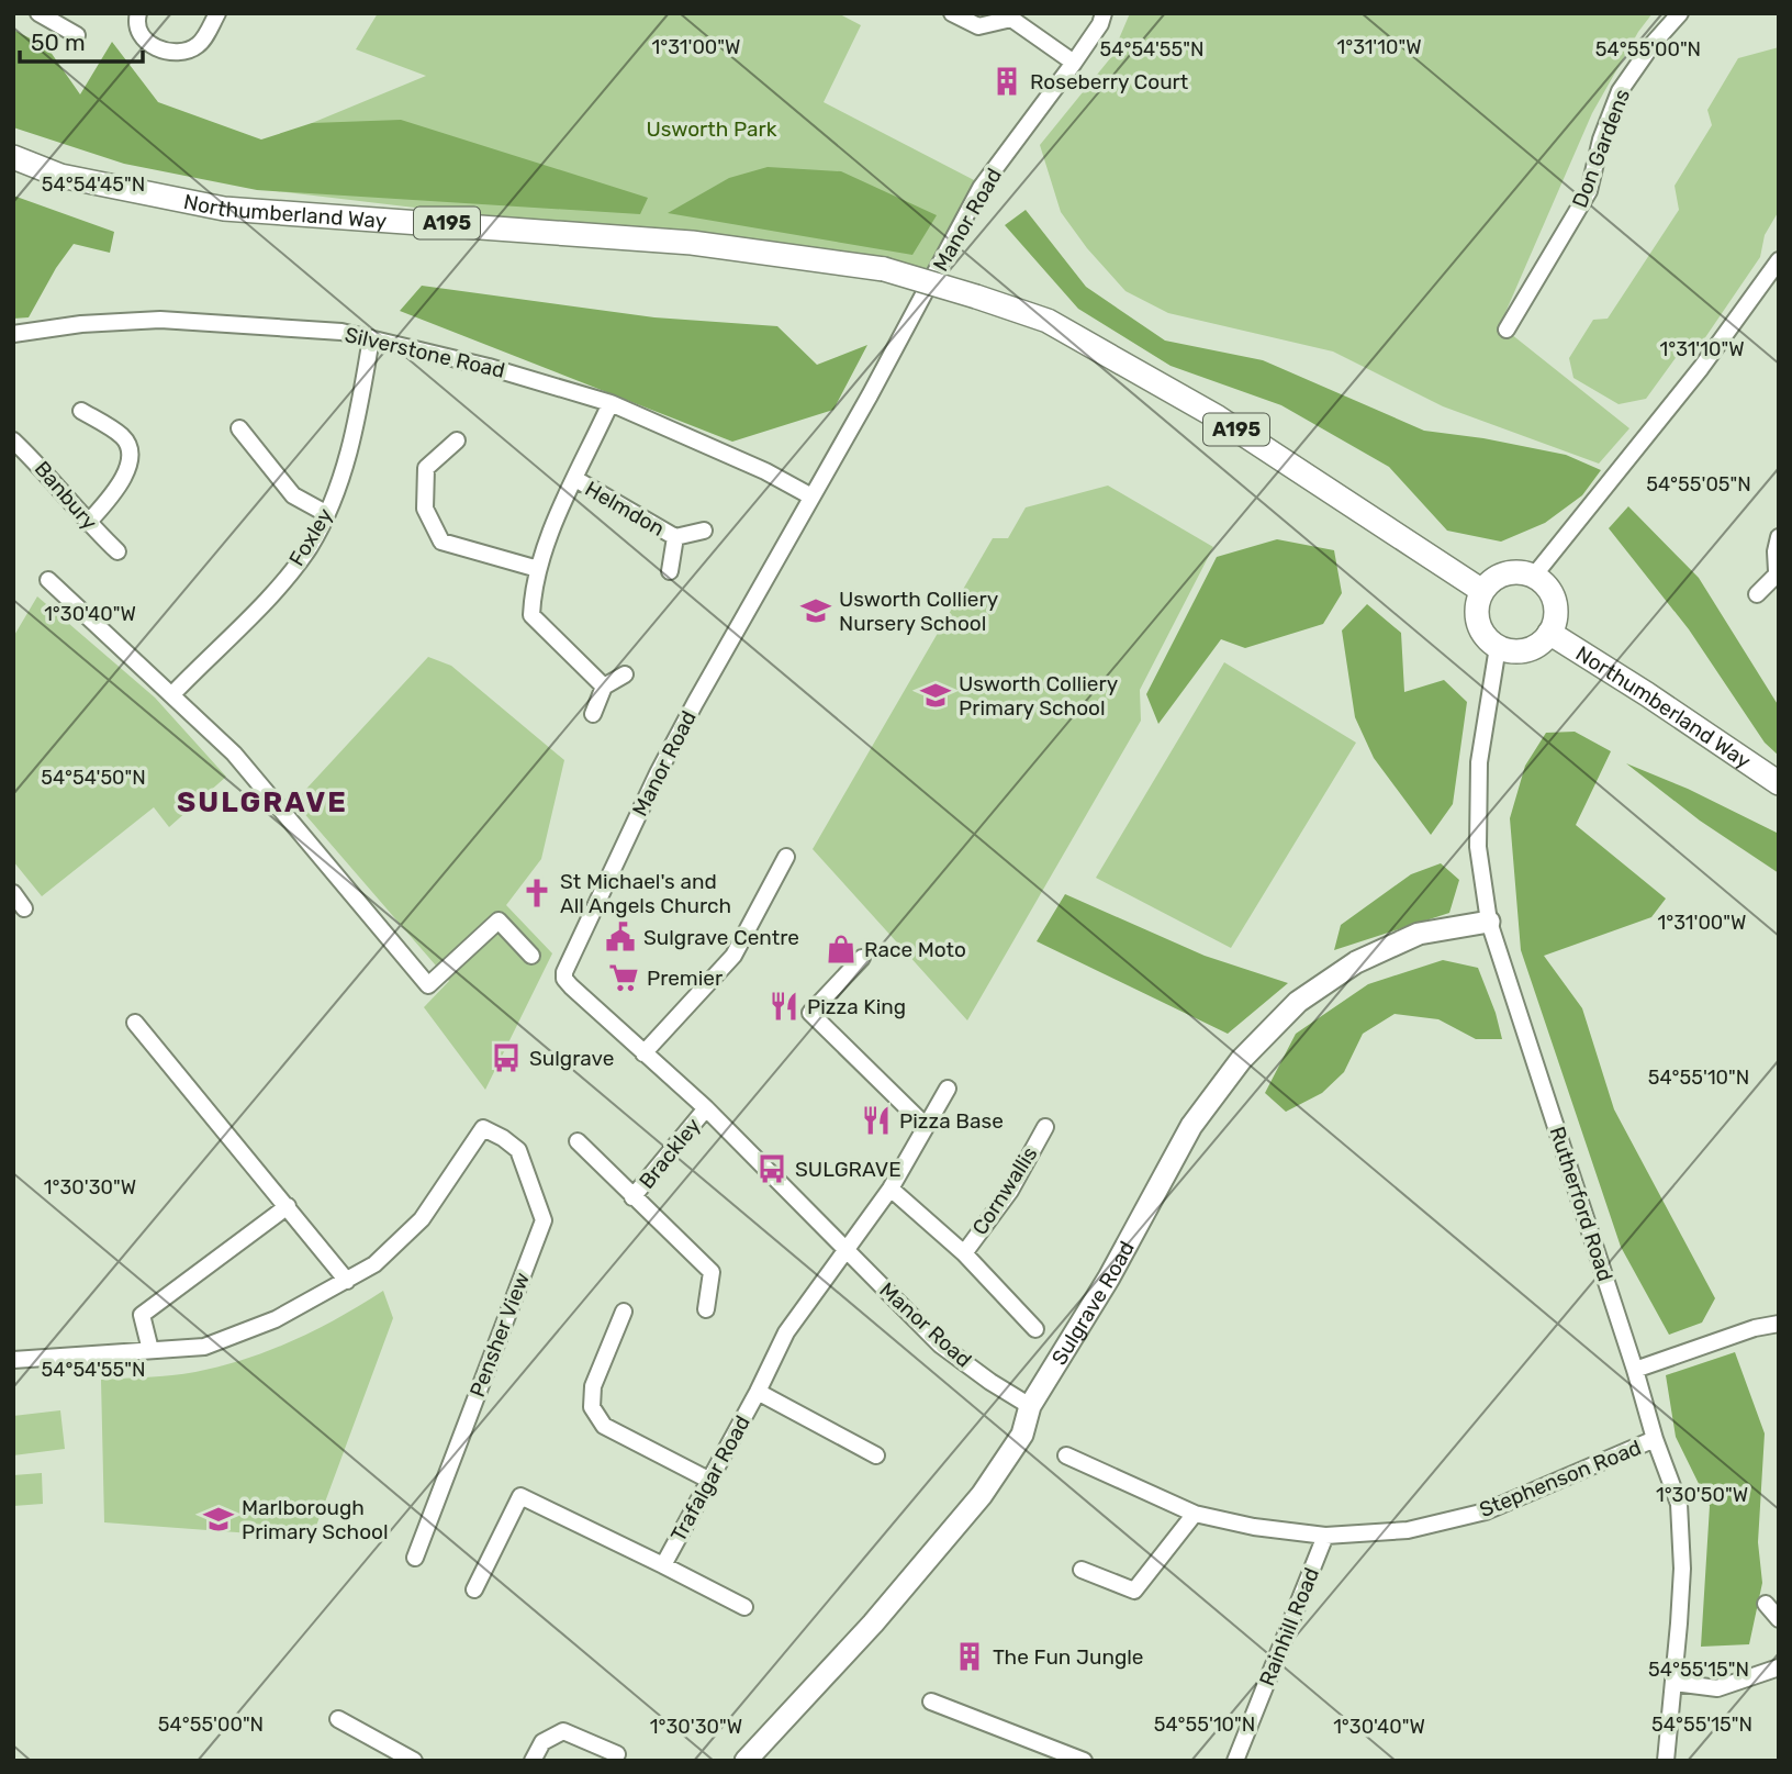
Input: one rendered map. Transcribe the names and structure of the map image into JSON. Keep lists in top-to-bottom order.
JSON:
{
  "streets": {
    "main road": ["Northumberland Way", "A195"],
    "street": [
      "Don Gardens",
      "Manor Road",
      "Silverstone Road",
      "Banbury",
      "Helmdon",
      "Foxley",
      "Brackley",
      "Cornwallis",
      "Rutherford Road",
      "Sulgrave Road",
      "Pensher View",
      "Trafalgar Road",
      "Stephenson Road",
      "Rainhill Road"
    ]
  },
  "crossings": [
    ["Northumberland Way", "Rutherford Road"],
    ["Manor Road", "Silverstone Road"],
    ["Manor Road", "Brackley"],
    ["Manor Road", "Sulgrave Road"],
    ["Manor Road", "Trafalgar Road"],
    ["Silverstone Road", "Helmdon"],
    ["Silverstone Road", "Foxley"],
    ["Cornwallis", "Trafalgar Road"],
    ["Rutherford Road", "Sulgrave Road"],
    ["Rutherford Road", "Stephenson Road"],
    ["Stephenson Road", "Rainhill Road"]
  ],
  "districts": ["SULGRAVE"],
  "parks": ["Usworth Park"],
  "places": {
    "building": ["Roseberry Court", "The Fun Jungle"],
    "school or university": ["Usworth Colliery Nursery School", "Usworth Colliery Primary School", "Marlborough Primary School"],
    "church": ["St Michael's and All Angels Church"],
    "public building": ["Sulgrave Centre"],
    "shop": ["Race Moto"],
    "supermarket": ["Premier"],
    "restaurant": ["Pizza King", "Pizza Base"],
    "bus stop": ["Sulgrave", "SULGRAVE"]
  },
  "scale_bar": "50 m",
  "coordinates": [
    "1°31'00\"W",
    "1°31'10\"W",
    "54°54'55\"N",
    "54°55'00\"N",
    "54°54'45\"N",
    "54°55'05\"N",
    "1°30'40\"W",
    "54°54'50\"N",
    "54°55'10\"N",
    "1°30'30\"W",
    "1°30'50\"W",
    "54°55'15\"N"
  ]
}
